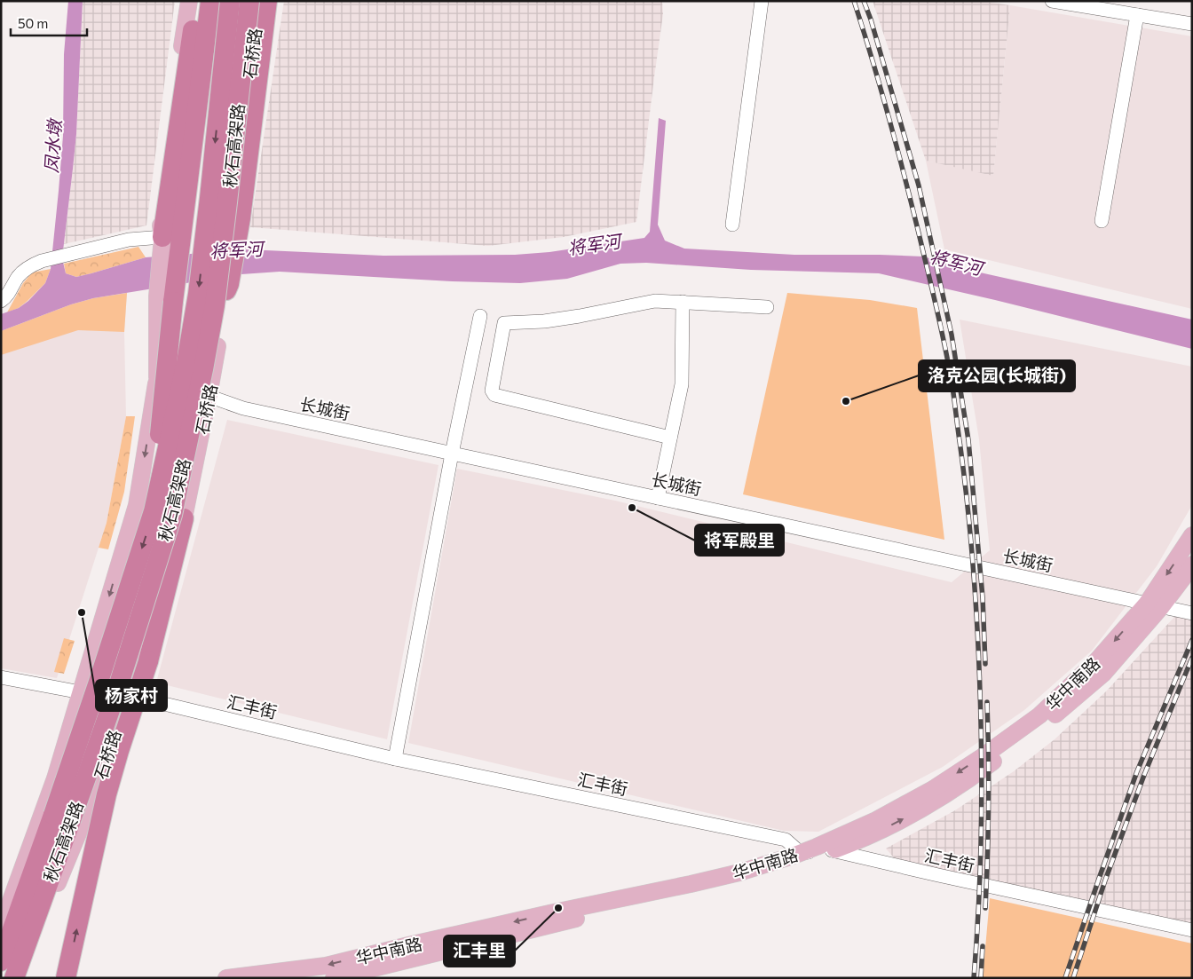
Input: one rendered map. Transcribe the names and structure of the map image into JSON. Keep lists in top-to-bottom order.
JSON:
{
  "streets": {
    "highway": ["秋石高架路"],
    "main road": ["石桥路", "华中南路"],
    "street": ["长城街", "汇丰街"]
  },
  "crossings": [
    ["石桥路", "长城街"],
    ["石桥路", "汇丰街"],
    ["长城街", "华中南路"],
    ["华中南路", "汇丰街"]
  ],
  "water": ["凤水墩", "将军河"],
  "places": [
    "洛克公园(长城街)",
    "将军殿里",
    "杨家村",
    "汇丰里"
  ],
  "scale_bar": "50 m"
}
